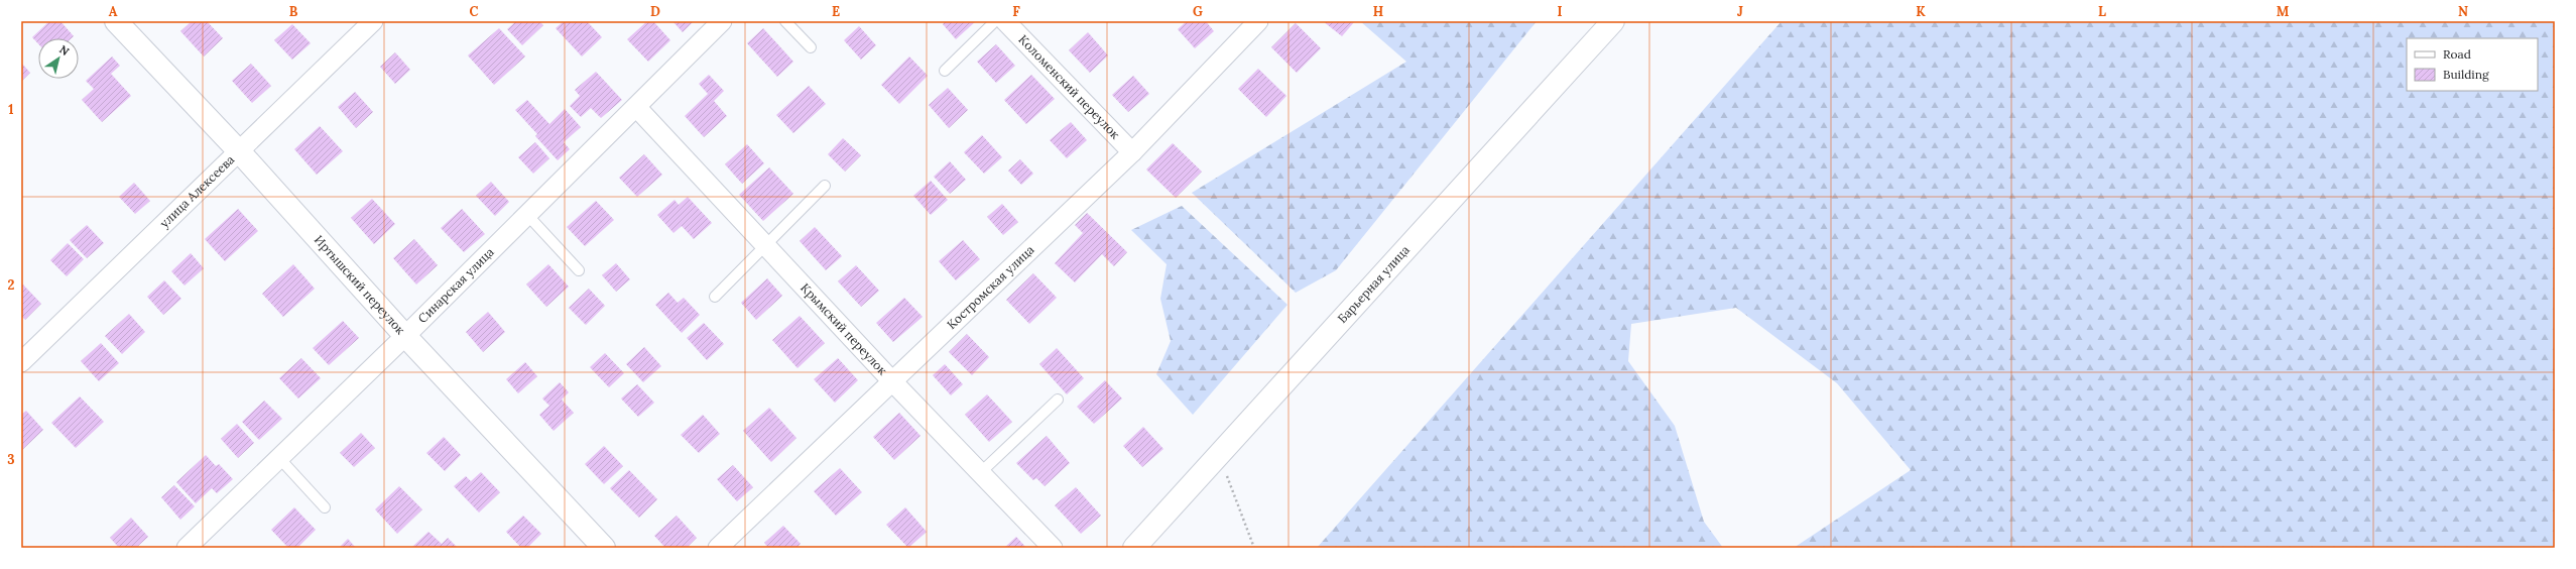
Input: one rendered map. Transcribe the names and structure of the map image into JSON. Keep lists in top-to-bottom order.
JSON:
{
  "streets": {
    "street": [
      "Коломенский переулок",
      "улица Алексеева",
      "Барьерная улица",
      "Иртышский переулок",
      "Синарская улица",
      "Костромская улица",
      "Крымский переулок"
    ]
  },
  "crossings": [
    ["Коломенский переулок", "Костромская улица"],
    ["улица Алексеева", "Иртышский переулок"],
    ["Иртышский переулок", "Синарская улица"],
    ["Синарская улица", "Крымский переулок"],
    ["Костромская улица", "Крымский переулок"]
  ],
  "legend": ["Road", "Building"],
  "north": "top right",
  "grid": {
    "columns": [
      "A",
      "B",
      "C",
      "D",
      "E",
      "F",
      "G",
      "H",
      "I",
      "J",
      "K",
      "L",
      "M",
      "N"
    ],
    "rows": ["1", "2", "3"]
  }
}
